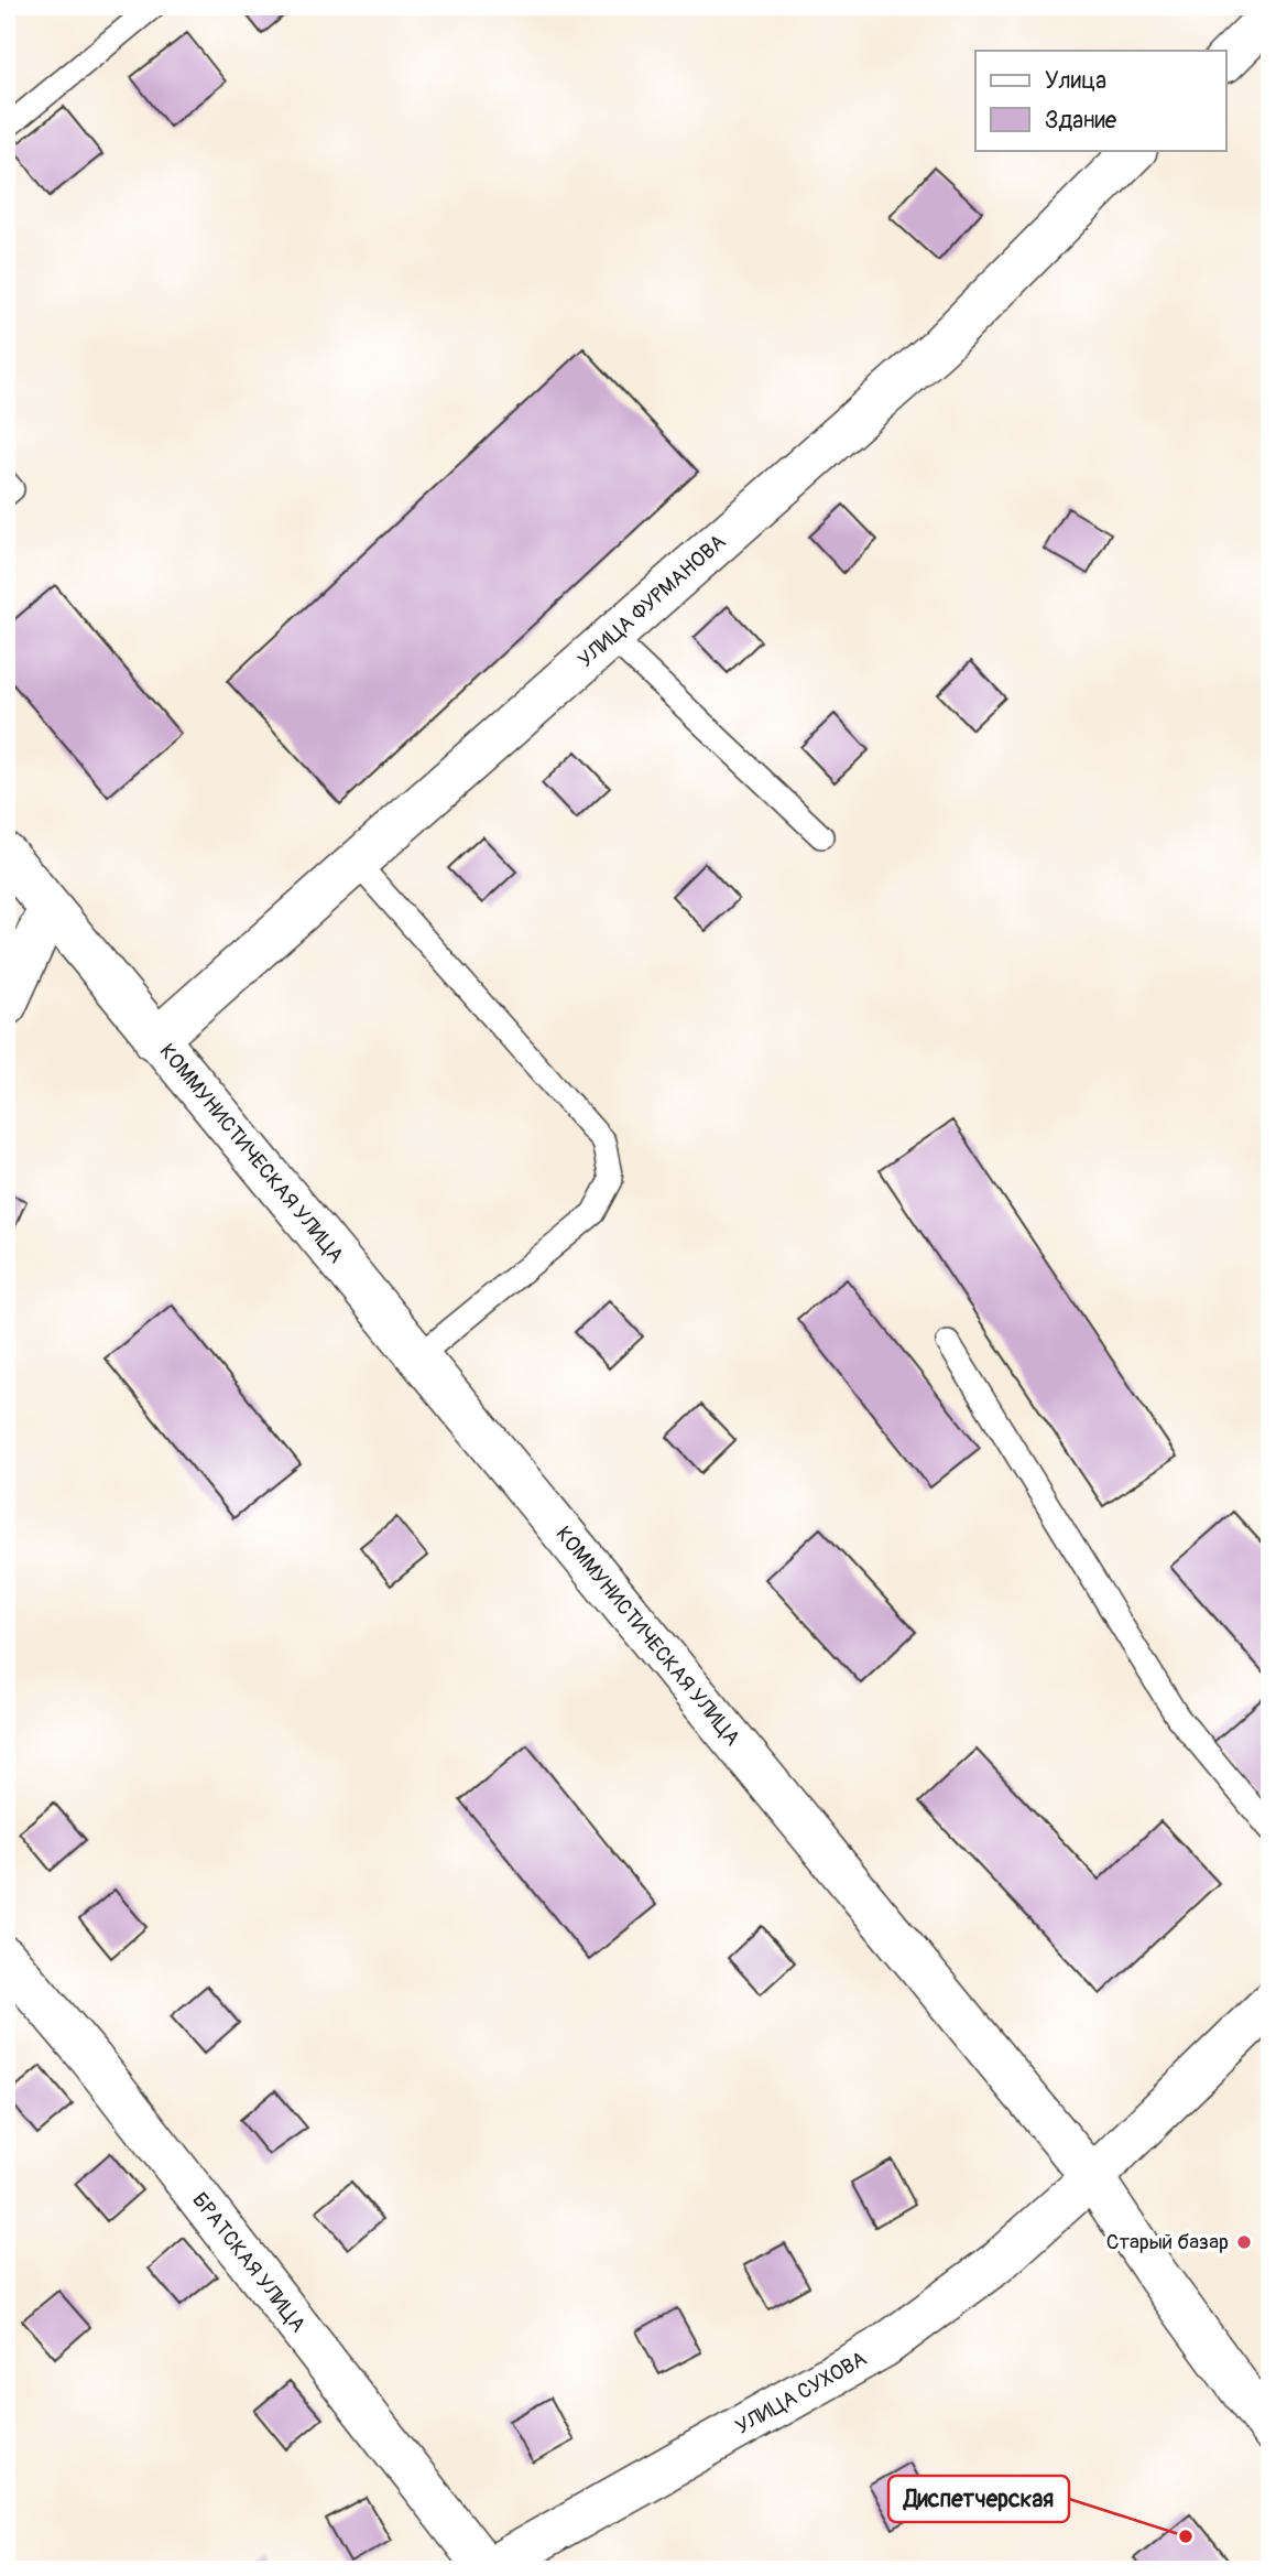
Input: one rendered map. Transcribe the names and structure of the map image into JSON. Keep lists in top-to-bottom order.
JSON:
{
  "streets": {
    "street": [
      "УЛИЦА ФУРМАНОВА",
      "КОММУНИСТИЧЕСКАЯ УЛИЦА",
      "БРАТСКАЯ УЛИЦА",
      "УЛИЦА СУХОВА"
    ]
  },
  "crossings": [
    ["УЛИЦА ФУРМАНОВА", "КОММУНИСТИЧЕСКАЯ УЛИЦА"],
    ["КОММУНИСТИЧЕСКАЯ УЛИЦА", "УЛИЦА СУХОВА"],
    ["БРАТСКАЯ УЛИЦА", "УЛИЦА СУХОВА"]
  ],
  "places": ["Старый базар", "Диспетчерская"],
  "legend": ["Улица", "Здание"]
}
